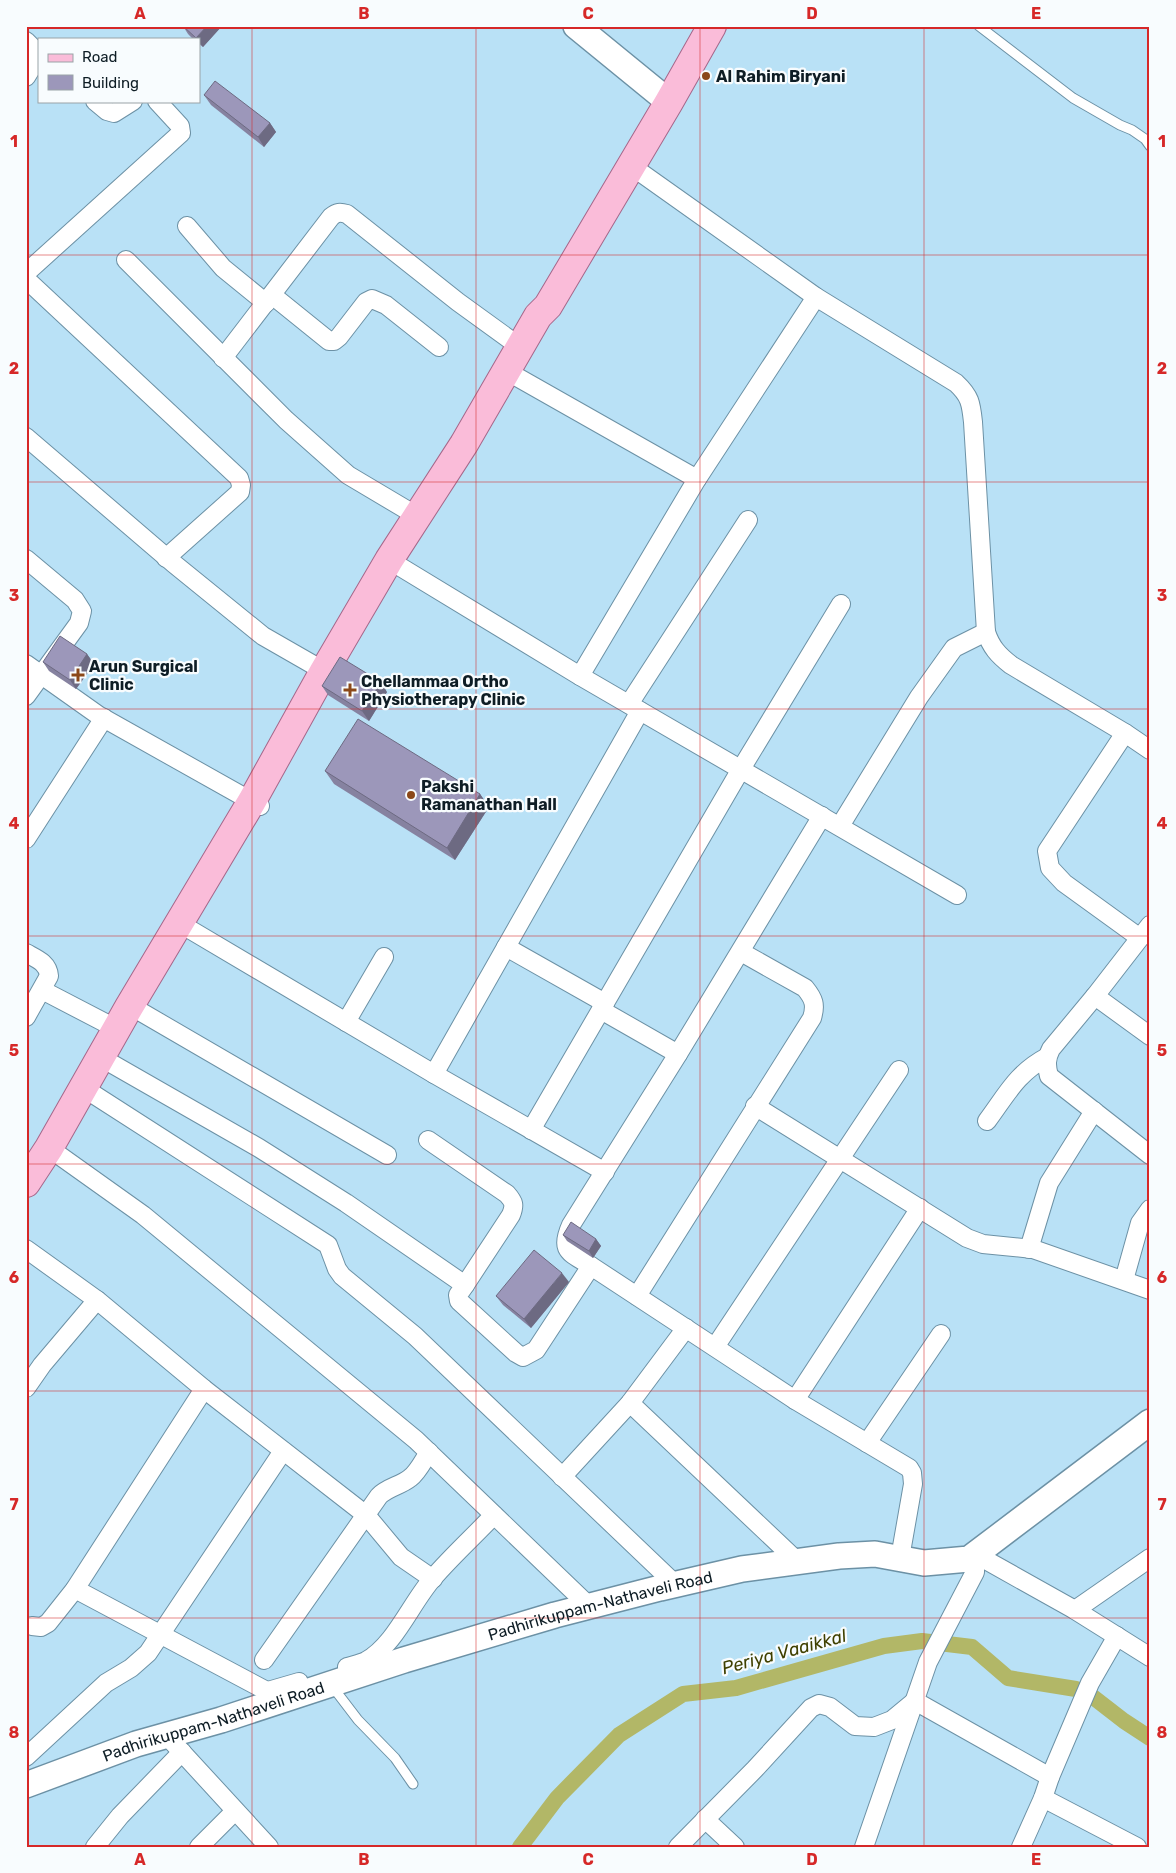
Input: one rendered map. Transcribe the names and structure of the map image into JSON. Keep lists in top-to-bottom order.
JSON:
{
  "streets": {
    "street": ["Padhirikuppam-Nathaveli Road"]
  },
  "water": ["Periya Vaaikkal"],
  "places": {
    "other": ["Al Rahim Biryani", "Pakshi Ramanathan Hall"],
    "health": ["Arun Surgical Clinic", "Chellammaa Ortho Physiotherapy Clinic"]
  },
  "legend": ["Road", "Building"],
  "grid": {
    "columns": [
      "A",
      "B",
      "C",
      "D",
      "E"
    ],
    "rows": [
      "1",
      "2",
      "3",
      "4",
      "5",
      "6",
      "7",
      "8"
    ]
  }
}
